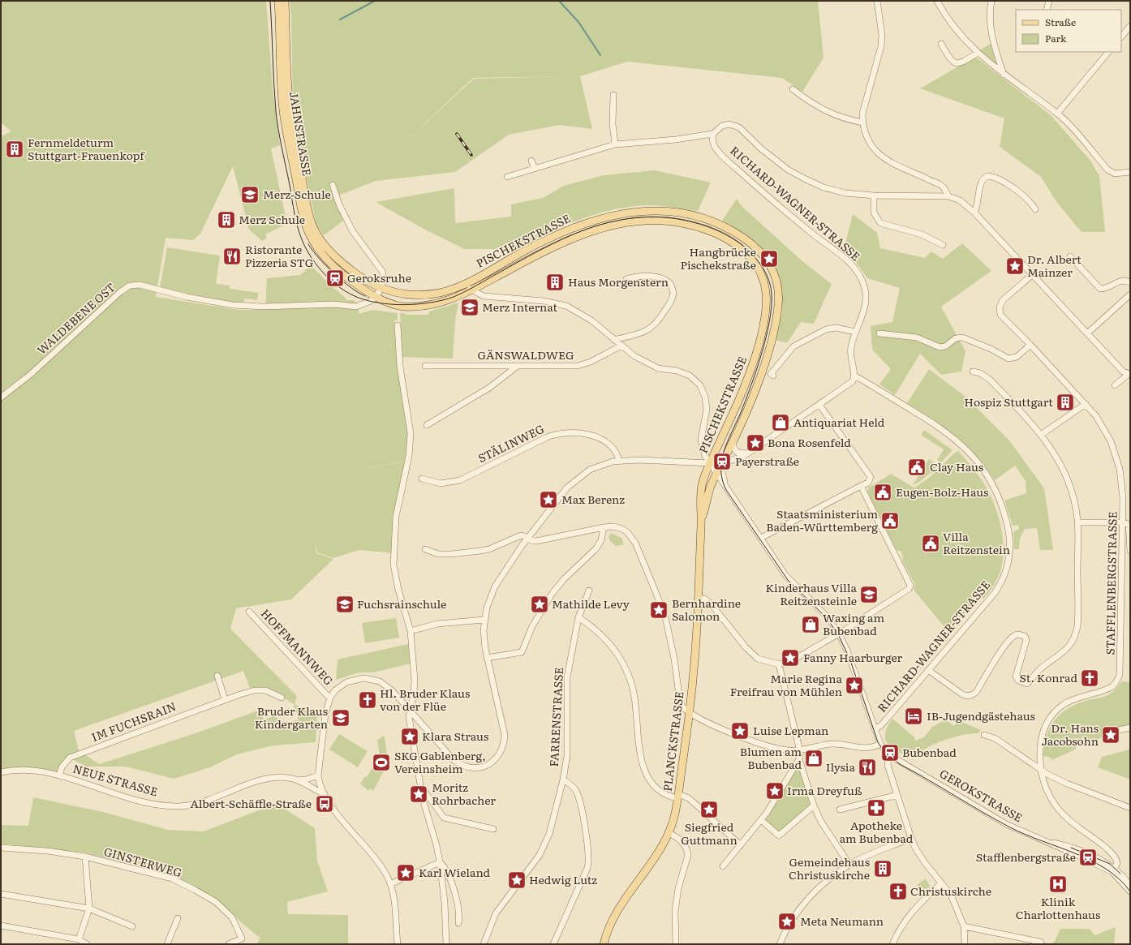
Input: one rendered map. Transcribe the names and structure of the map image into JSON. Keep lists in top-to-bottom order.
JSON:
{
  "streets": {
    "main road": ["JAHNSTRASSE", "PISCHEKSTRASSE", "PLANCKSTRASSE"],
    "street": [
      "RICHARD-WAGNER-STRASSE",
      "WALDEBENE OST",
      "GÄNSWALDWEG",
      "STÄLINWEG",
      "STAFFLENBERGSTRASSE",
      "HOFFMANNWEG",
      "FARRENSTRASSE",
      "IM FUCHSRAIN",
      "NEUE STRASSE",
      "GEROKSTRASSE",
      "GINSTERWEG"
    ]
  },
  "crossings": [
    ["JAHNSTRASSE", "PISCHEKSTRASSE"],
    ["JAHNSTRASSE", "WALDEBENE OST"],
    ["PISCHEKSTRASSE", "WALDEBENE OST"],
    ["PISCHEKSTRASSE", "PLANCKSTRASSE"],
    ["STAFFLENBERGSTRASSE", "GEROKSTRASSE"],
    ["IM FUCHSRAIN", "NEUE STRASSE"]
  ],
  "places": {
    "building": [
      "Fernmeldeturm Stuttgart-Frauenkopf",
      "Merz Schule",
      "Haus Morgenstern",
      "Hospiz Stuttgart",
      "Gemeindehaus Christuskirche"
    ],
    "school or university": [
      "Merz-Schule",
      "Merz Internat",
      "Kinderhaus Villa Reitzensteinle",
      "Fuchsrainschule",
      "Bruder Klaus Kindergarten"
    ],
    "restaurant": ["Ristorante Pizzeria STG", "Ilysia"],
    "place": [
      "Hangbrücke Pischekstraße",
      "Dr. Albert Mainzer",
      "Bona Rosenfeld",
      "Max Berenz",
      "Mathilde Levy",
      "Bernhardine Salomon",
      "Fanny Haarburger",
      "Marie Regina Freifrau von Mühlen",
      "Luise Lepman",
      "Dr. Hans Jacobsohn",
      "Klara Straus",
      "Irma Dreyfuß",
      "Moritz Rohrbacher",
      "Siegfried Guttmann",
      "Karl Wieland",
      "Hedwig Lutz",
      "Meta Neumann"
    ],
    "station": [
      "Geroksruhe",
      "Payerstraße",
      "Bubenbad",
      "Stafflenbergstraße"
    ],
    "shop": ["Antiquariat Held", "Waxing am Bubenbad", "Blumen am Bubenbad"],
    "public building": [
      "Clay Haus",
      "Eugen-Bolz-Haus",
      "Staatsministerium Baden-Württemberg",
      "Villa Reitzenstein"
    ],
    "church": ["St. Konrad", "Hl. Bruder Klaus von der Flüe", "Christuskirche"],
    "hotel": ["IB-Jugendgästehaus"],
    "sports": ["SKG Gablenberg, Vereinsheim"],
    "bus stop": ["Albert-Schäffle-Straße"],
    "pharmacy": ["Apotheke am Bubenbad"],
    "hospital": ["Klinik Charlottenhaus"]
  },
  "legend": ["Straße", "Park"]
}
